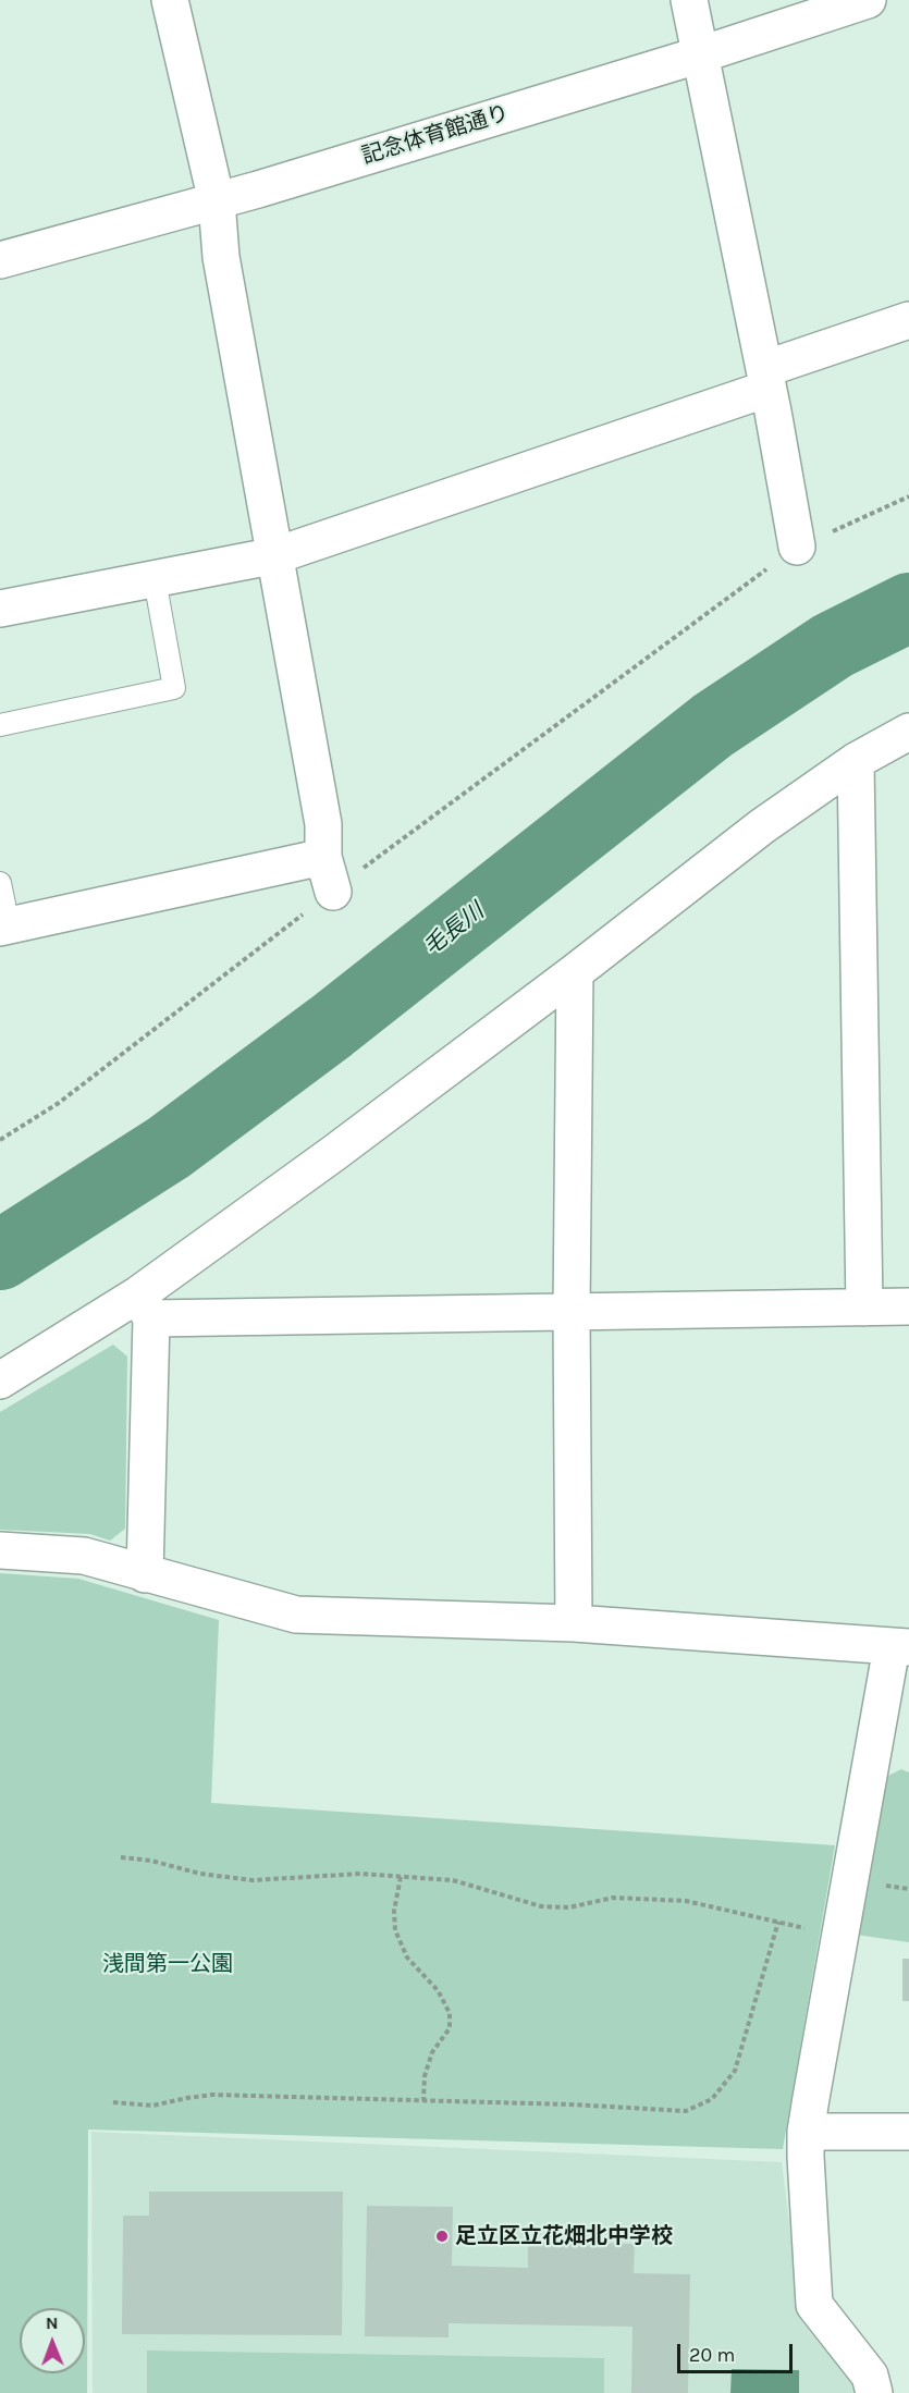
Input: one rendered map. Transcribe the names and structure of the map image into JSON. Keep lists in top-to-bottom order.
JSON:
{
  "streets": {
    "street": ["記念体育館通り"]
  },
  "water": ["毛長川"],
  "parks": ["浅間第一公園"],
  "places": ["足立区立花畑北中学校"],
  "scale_bar": "20 m",
  "north": "top"
}
